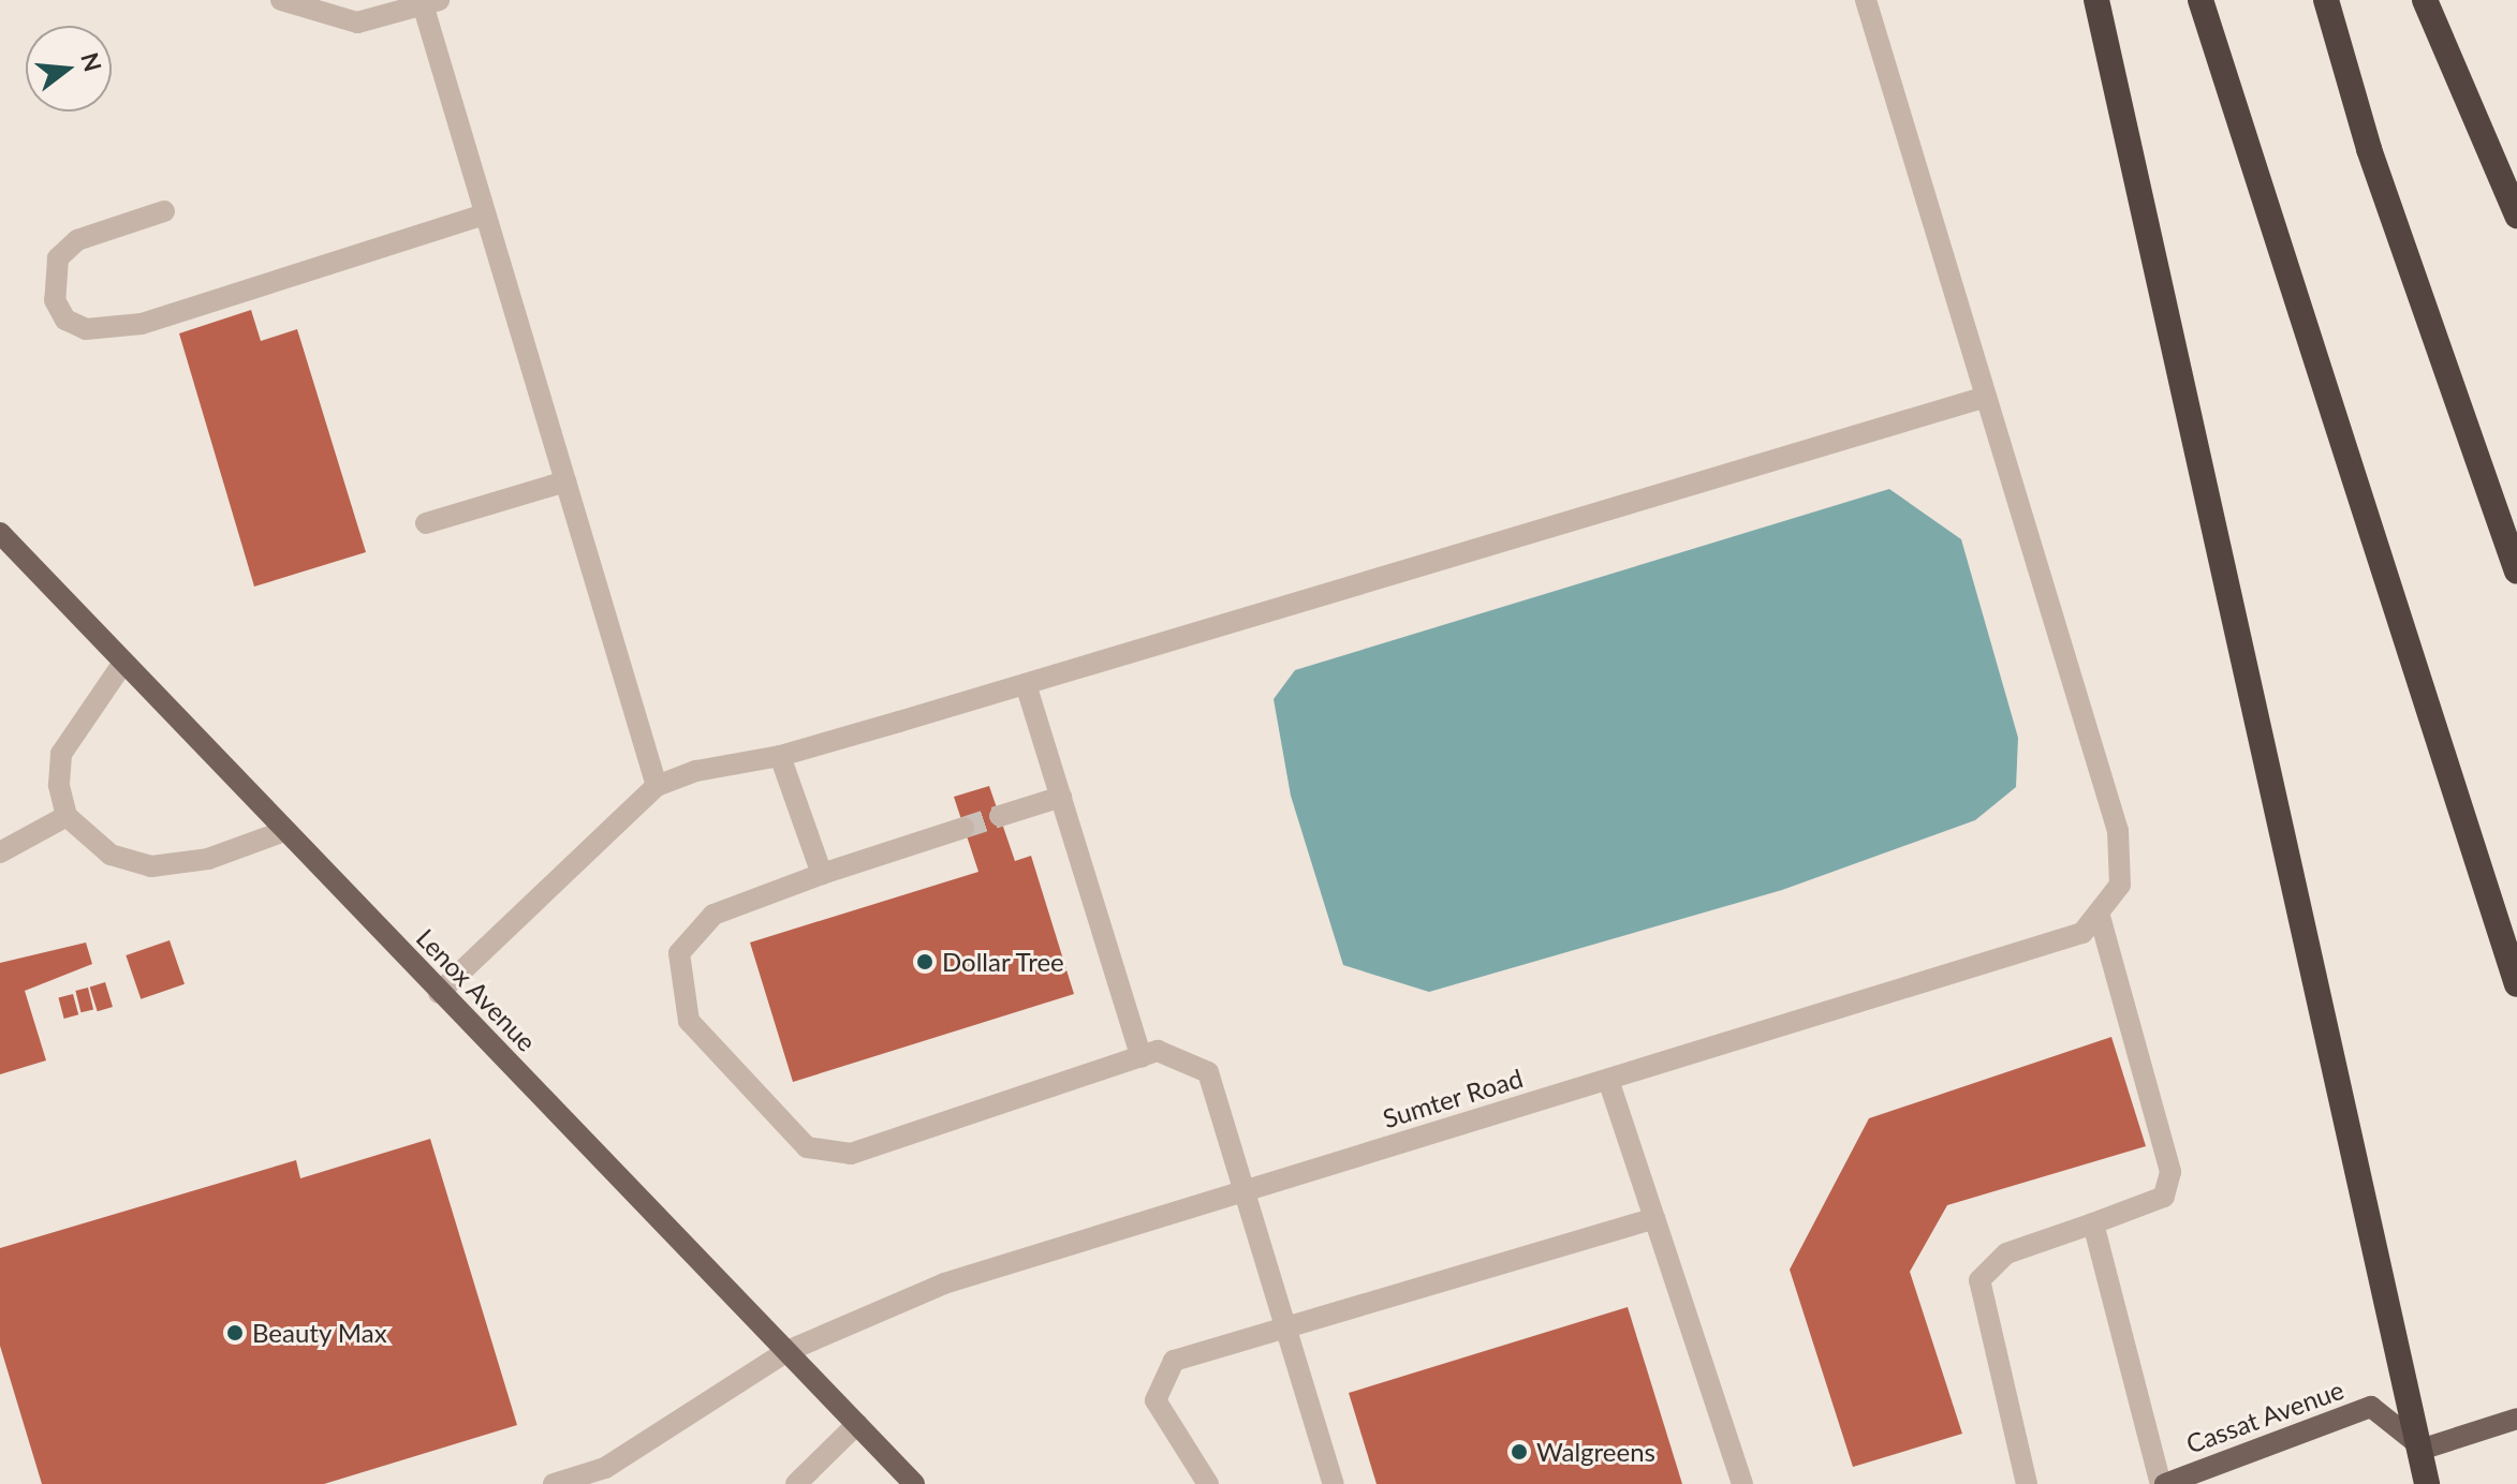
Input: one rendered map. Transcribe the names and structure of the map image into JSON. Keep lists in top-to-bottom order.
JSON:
{
  "streets": {
    "main road": ["Lenox Avenue", "Cassat Avenue"],
    "street": ["Sumter Road"]
  },
  "crossings": [
    ["Lenox Avenue", "Sumter Road"]
  ],
  "places": ["Dollar Tree", "Beauty Max", "Walgreens"],
  "north": "right"
}
